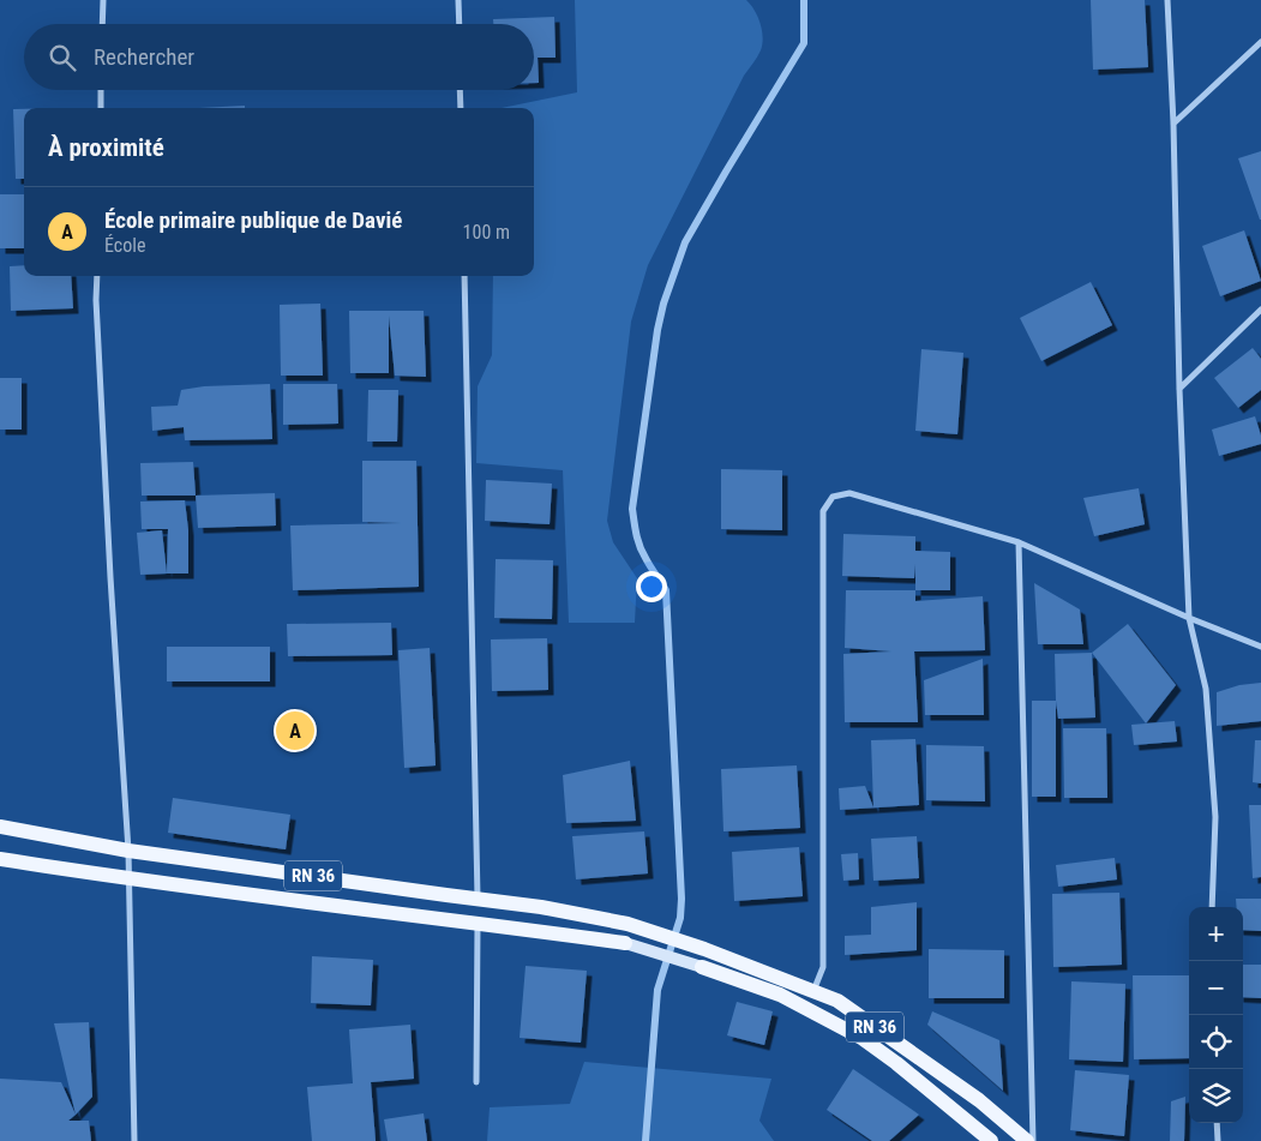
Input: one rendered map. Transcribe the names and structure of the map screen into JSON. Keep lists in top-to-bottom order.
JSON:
{
  "streets": {
    "main road": ["RN 36"]
  },
  "page": {
    "search": "Rechercher",
    "heading": "À proximité",
    "list": [
      {
        "mark": "A",
        "name": "École primaire publique de Davié",
        "note": "École",
        "value": "100 m"
      }
    ],
    "pins": "A",
    "map_buttons": ["+", "−"]
  }
}
